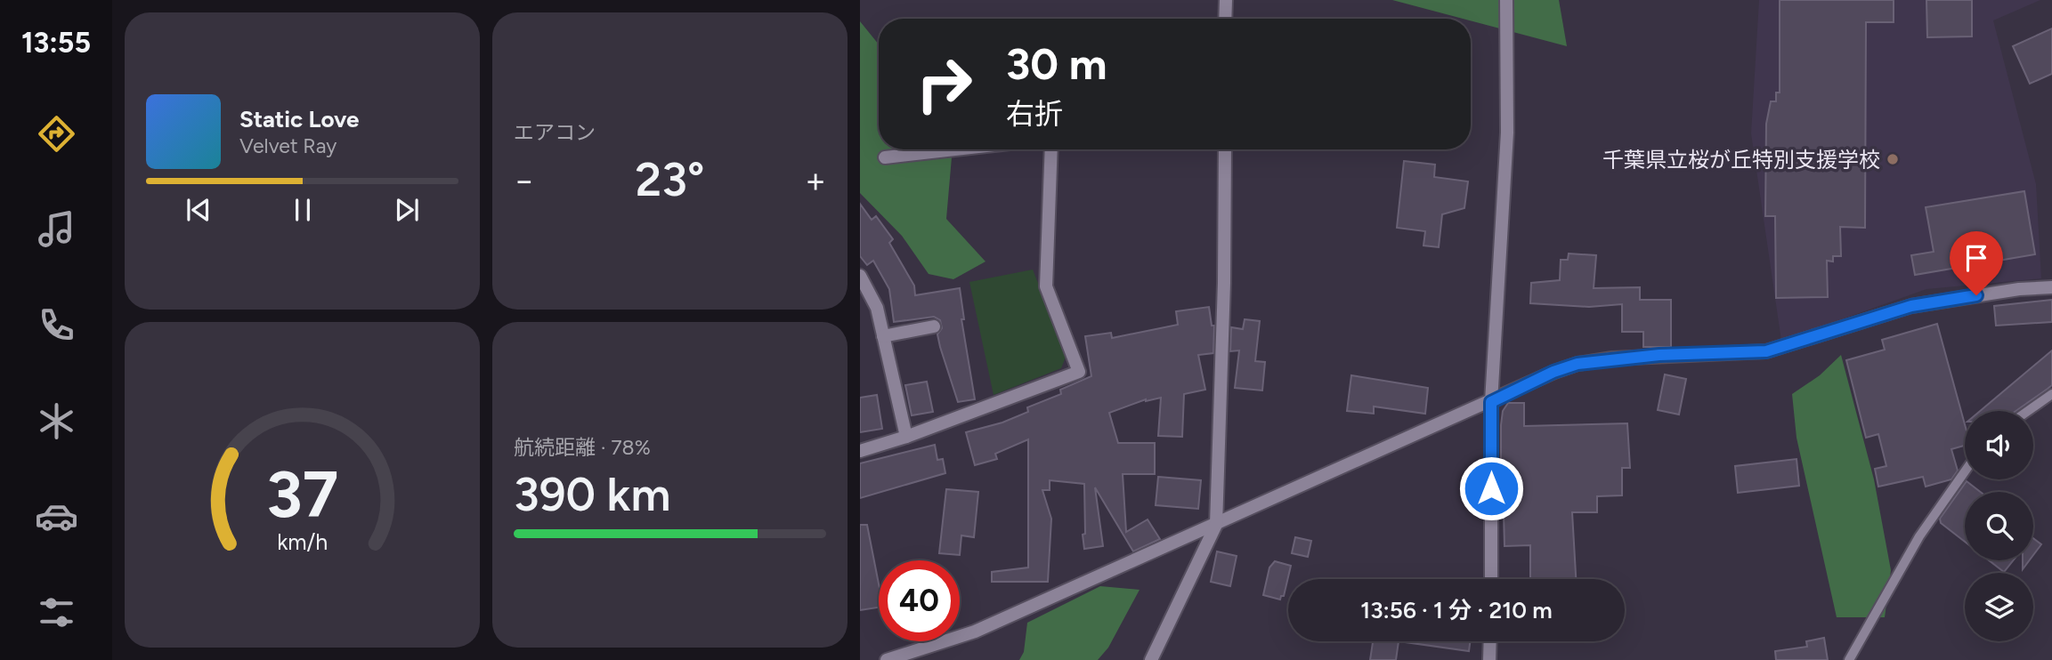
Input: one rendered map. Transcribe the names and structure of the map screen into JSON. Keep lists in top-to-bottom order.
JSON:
{
  "places": ["千葉県立桜が丘特別支援学校"],
  "page": {
    "tabs": "13:55",
    "tile": [
      "エアコン",
      ["航続距離 · 78%", "390 km"]
    ],
    "turn": ["30 m", "右折"],
    "song": ["Static Love", "Velvet Ray"],
    "heat": ["−", "23°", "+"],
    "limit": "40",
    "trip": "13:56 · 1 分 · 210 m",
    "gauge": ["37", "km/h"]
  }
}
